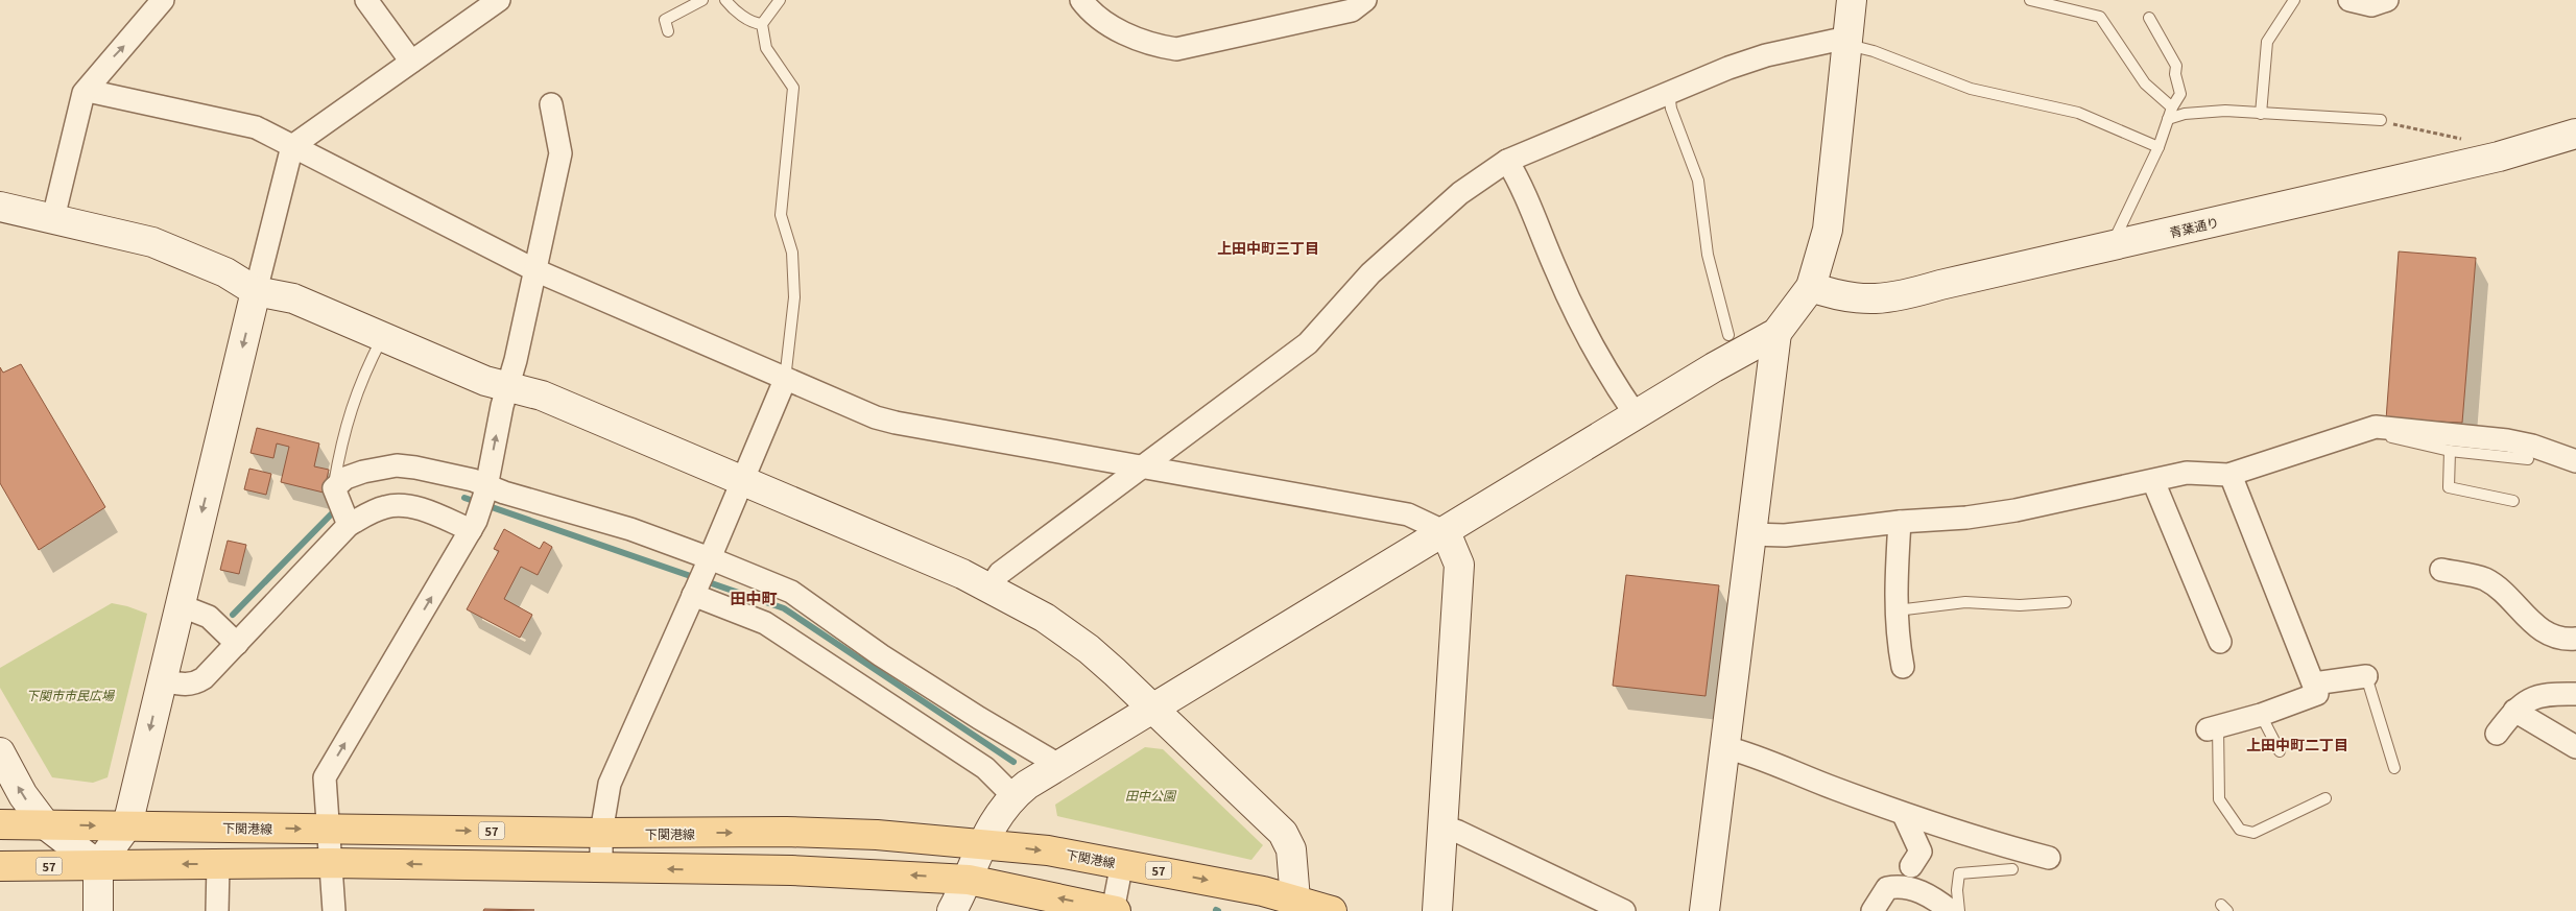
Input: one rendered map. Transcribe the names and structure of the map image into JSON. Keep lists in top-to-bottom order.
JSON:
{
  "streets": {
    "main road": ["下関港線", "57"],
    "street": ["青葉通り"]
  },
  "districts": ["上田中町三丁目", "田中町", "上田中町二丁目"],
  "parks": ["下関市市民広場", "田中公園"]
}
